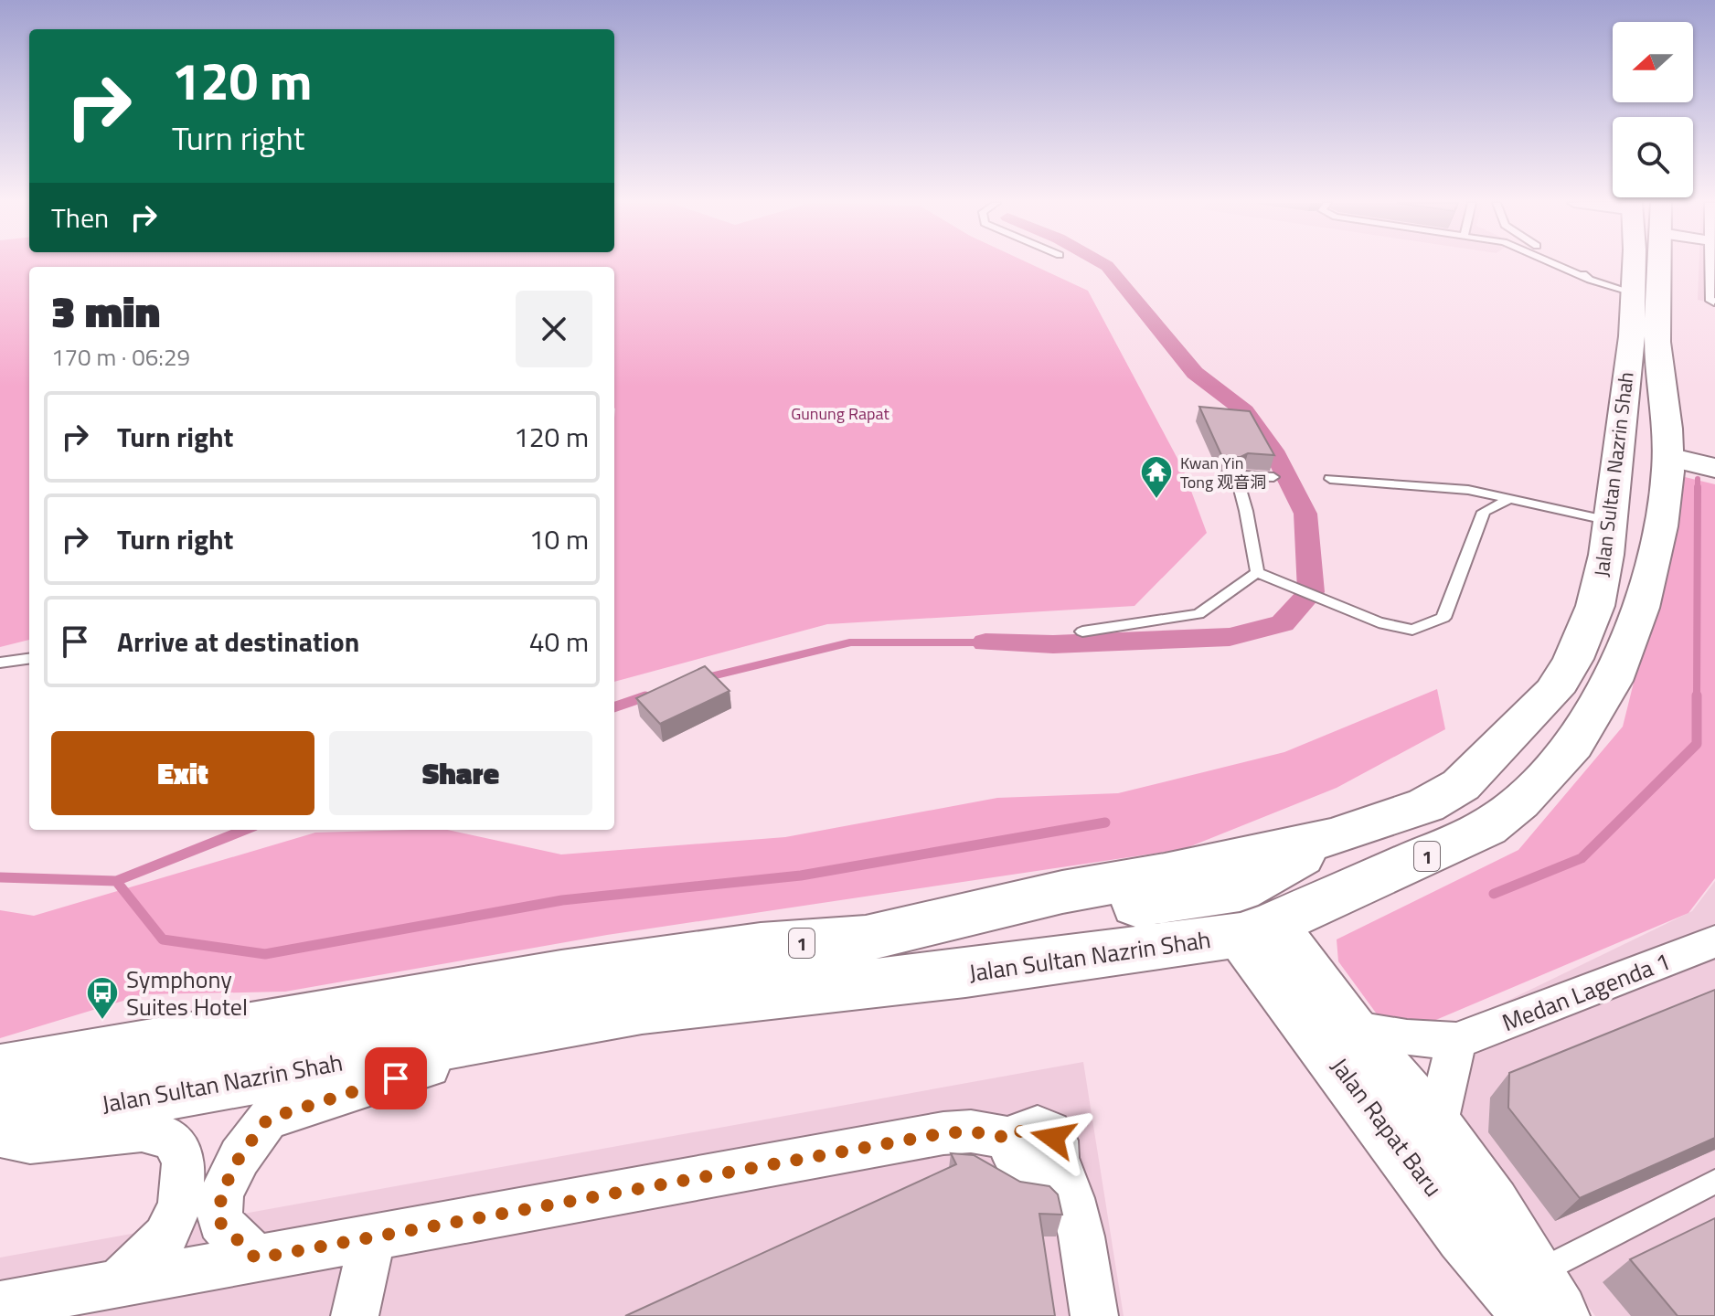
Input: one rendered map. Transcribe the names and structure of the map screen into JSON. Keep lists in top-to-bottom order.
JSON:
{
  "streets": {
    "highway": ["Jalan Sultan Nazrin Shah", "1"],
    "street": ["Medan Lagenda 1", "Jalan Rapat Baru"]
  },
  "crossings": [
    ["Jalan Sultan Nazrin Shah", "Jalan Rapat Baru"]
  ],
  "parks": ["Gunung Rapat"],
  "places": {
    "temple": ["Kwan Yin Tong 观音洞"],
    "bus stop": ["Symphony Suites Hotel"]
  },
  "north": "left",
  "page": {
    "turn": ["120 m", "Turn right"],
    "then": "Then",
    "heading": ["3 min", "170 m · 06:29"],
    "list": [
      {
        "name": "Turn right",
        "value": "120 m"
      },
      {
        "name": "Turn right",
        "value": "10 m"
      },
      {
        "name": "Arrive at destination",
        "value": "40 m"
      }
    ],
    "buttons": ["Exit", "Share"]
  }
}
